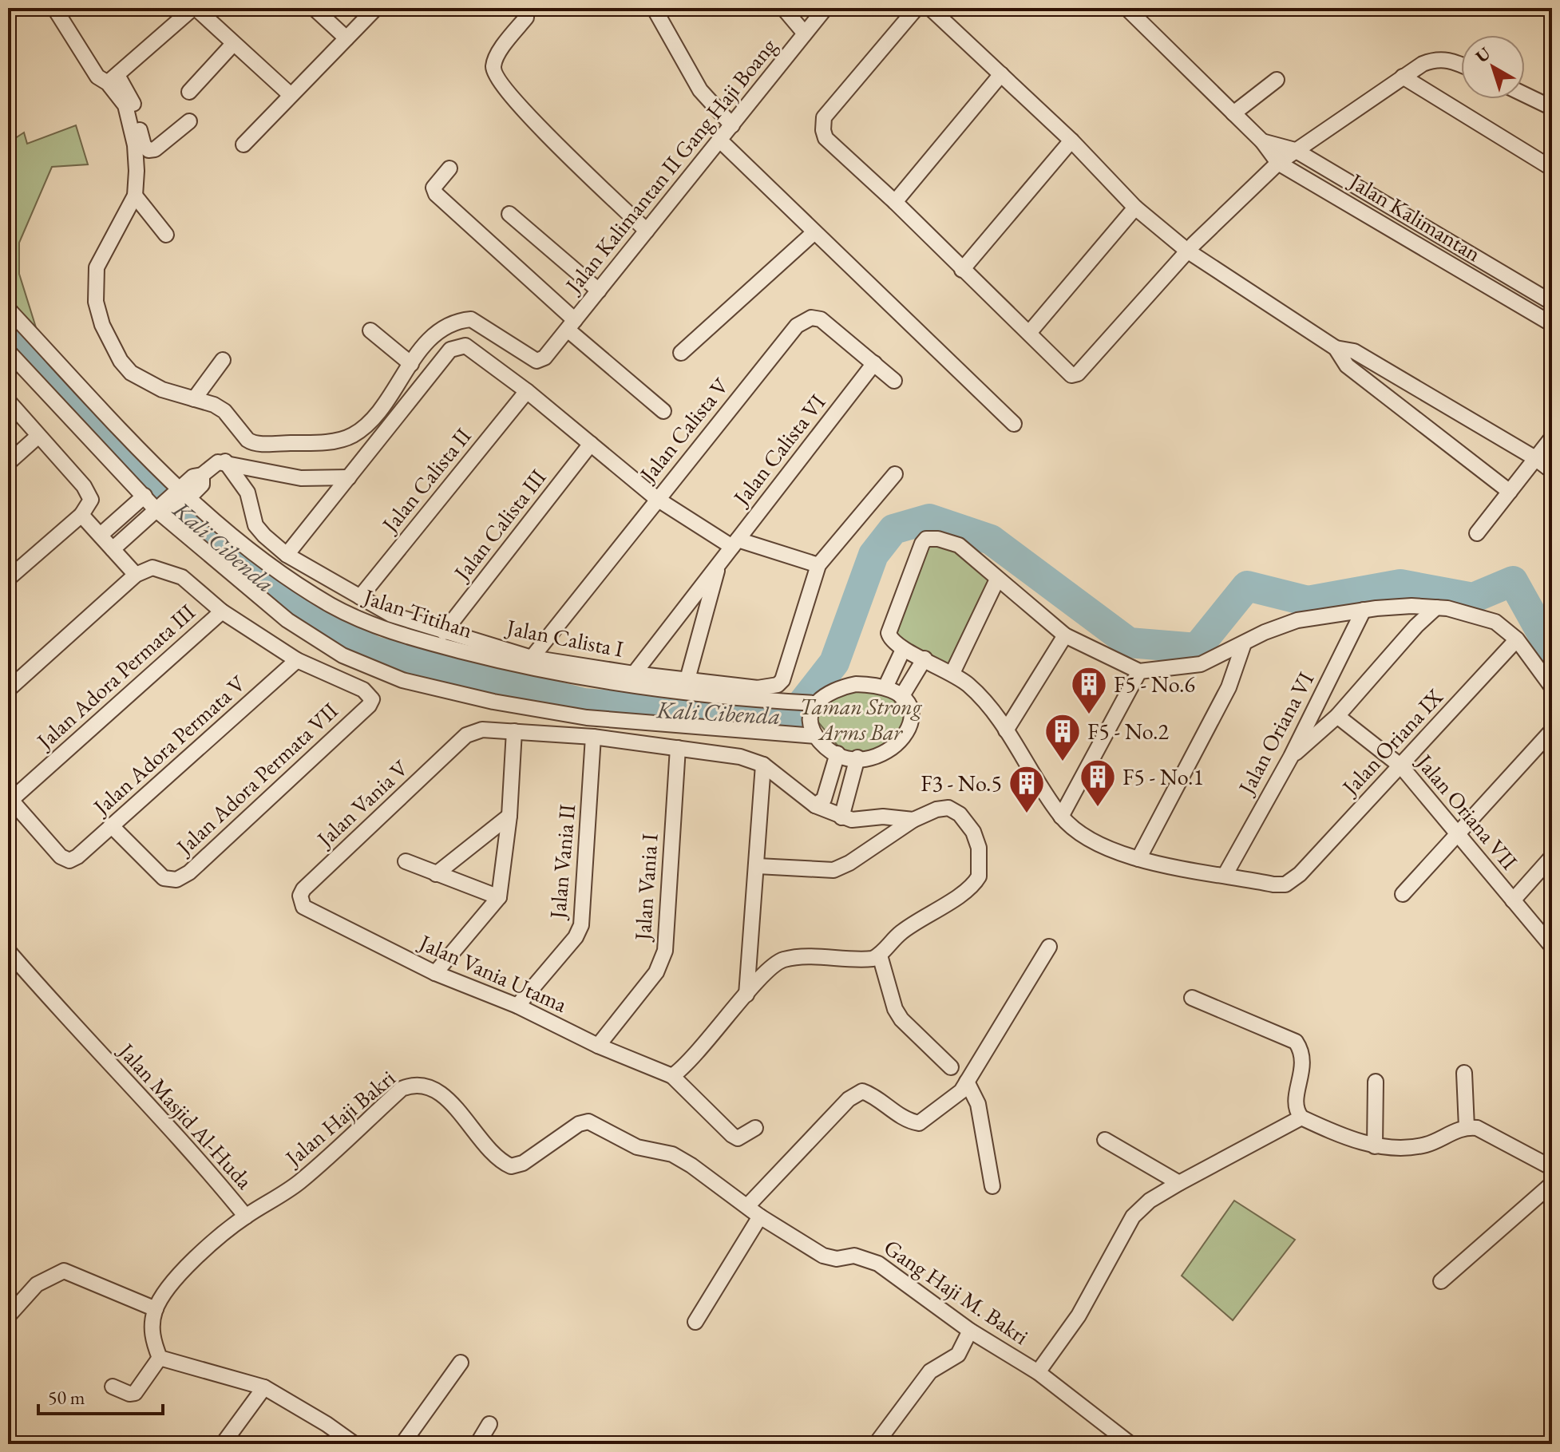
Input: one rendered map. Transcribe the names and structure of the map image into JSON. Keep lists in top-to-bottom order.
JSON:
{
  "streets": {
    "street": [
      "Jalan Kalimantan II Gang Haji Boang",
      "Jalan Kalimantan",
      "Jalan Calista V",
      "Jalan Calista VI",
      "Jalan Calista II",
      "Jalan Calista III",
      "Jalan Titihan",
      "Jalan Calista I",
      "Jalan Adora Permata III",
      "Jalan Oriana VI",
      "Jalan Oriana IX",
      "Jalan Adora Permata V",
      "Jalan Adora Permata VII",
      "Jalan Vania V",
      "Jalan Oriana VII",
      "Jalan Vania II",
      "Jalan Vania I",
      "Jalan Vania Utama",
      "Jalan Masjid Al-Huda",
      "Jalan Haji Bakri",
      "Gang Haji M. Bakri"
    ]
  },
  "crossings": [
    ["Jalan Calista V", "Jalan Calista VI"],
    ["Jalan Calista V", "Jalan Calista I"],
    ["Jalan Calista VI", "Jalan Calista I"],
    ["Jalan Calista II", "Jalan Calista I"],
    ["Jalan Calista III", "Jalan Calista I"],
    ["Jalan Adora Permata III", "Jalan Adora Permata V"],
    ["Jalan Oriana VI", "Jalan Oriana IX"],
    ["Jalan Oriana IX", "Jalan Oriana VII"],
    ["Jalan Adora Permata V", "Jalan Adora Permata VII"],
    ["Jalan Vania V", "Jalan Vania Utama"],
    ["Jalan Vania II", "Jalan Vania Utama"],
    ["Jalan Vania I", "Jalan Vania Utama"],
    ["Jalan Masjid Al-Huda", "Jalan Haji Bakri"],
    ["Jalan Haji Bakri", "Gang Haji M. Bakri"]
  ],
  "water": ["Kali Cibenda"],
  "parks": ["Taman Strong Arms Bar"],
  "places": {
    "building": [
      "F5 - No.6",
      "F5 - No.2",
      "F5 - No.1",
      "F3 - No.5"
    ]
  },
  "scale_bar": "50 m",
  "north": "top left"
}
